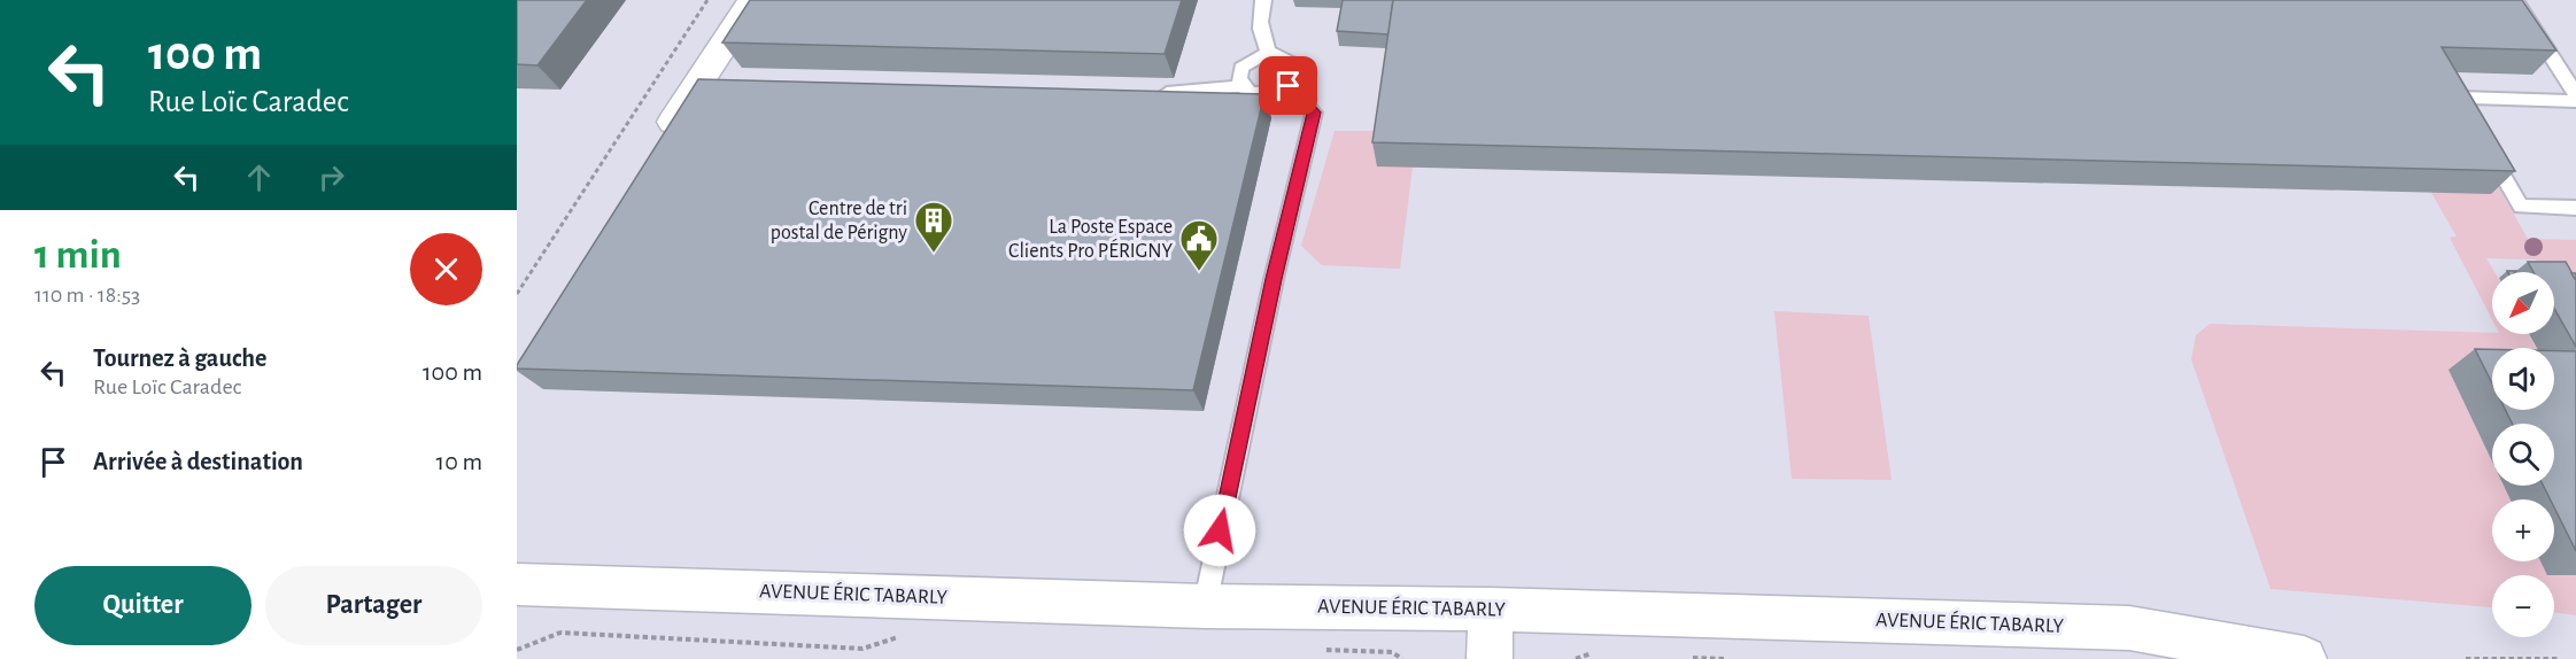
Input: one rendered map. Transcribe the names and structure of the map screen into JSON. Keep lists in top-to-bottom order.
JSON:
{
  "streets": {
    "street": ["AVENUE ÉRIC TABARLY"]
  },
  "places": {
    "building": ["Centre de tri postal de Périgny"],
    "public building": ["La Poste Espace Clients Pro PÉRIGNY"]
  },
  "north": "bottom left",
  "page": {
    "turn": ["100 m", "Rue Loïc Caradec"],
    "heading": ["1 min", "110 m · 18:53"],
    "map_buttons": ["+", "−"],
    "list": [
      {
        "name": "Tournez à gauche",
        "note": "Rue Loïc Caradec",
        "value": "100 m"
      },
      {
        "name": "Arrivée à destination",
        "value": "10 m"
      }
    ],
    "buttons": ["Quitter", "Partager"]
  }
}
